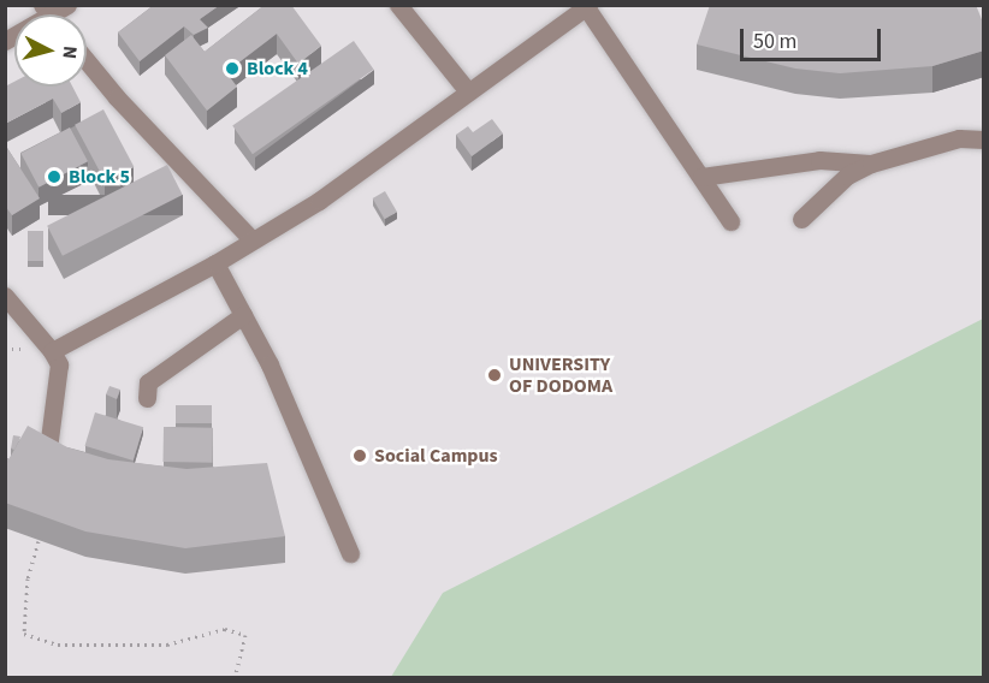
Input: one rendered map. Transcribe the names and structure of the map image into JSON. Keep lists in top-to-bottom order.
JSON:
{
  "places": [
    "Block 4",
    "Block 5",
    "UNIVERSITY OF DODOMA",
    "Social Campus"
  ],
  "scale_bar": "50 m",
  "north": "right"
}
